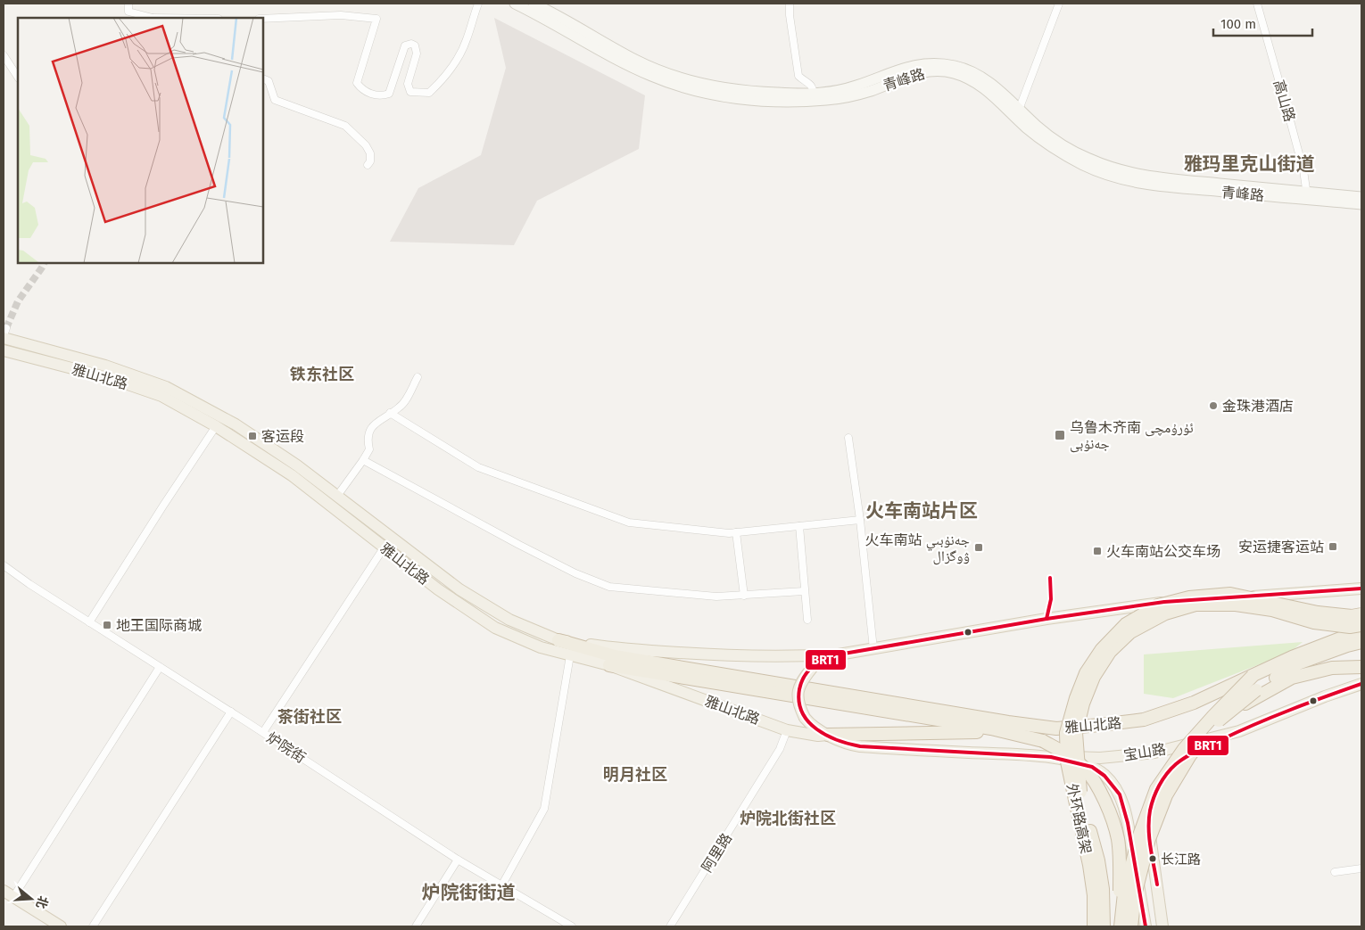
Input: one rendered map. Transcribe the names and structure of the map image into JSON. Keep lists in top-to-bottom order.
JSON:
{
  "streets": {
    "highway": ["雅山北路", "外环路高架"],
    "main road": ["青峰路", "宝山路"],
    "street": ["高山路", "炉院街", "阿里路"]
  },
  "crossings": [
    ["青峰路", "高山路"],
    ["雅山北路", "阿里路"]
  ],
  "districts": [
    "雅玛里克山街道",
    "铁东社区",
    "火车南站片区",
    "茶街社区",
    "明月社区",
    "炉院北街社区",
    "炉院街街道"
  ],
  "places": {
    "other": ["金珠港酒店", "长江路"],
    "transit": [
      "乌鲁木齐南 ئۇرۇمچى جەنۇبى",
      "客运段",
      "安运捷客运站",
      "火车南站 جەنۇبىي ۋوگزال",
      "火车南站公交车场",
      "地王国际商城"
    ]
  },
  "lines": ["transit line BRT1"],
  "scale_bar": "100 m",
  "north": "right"
}
